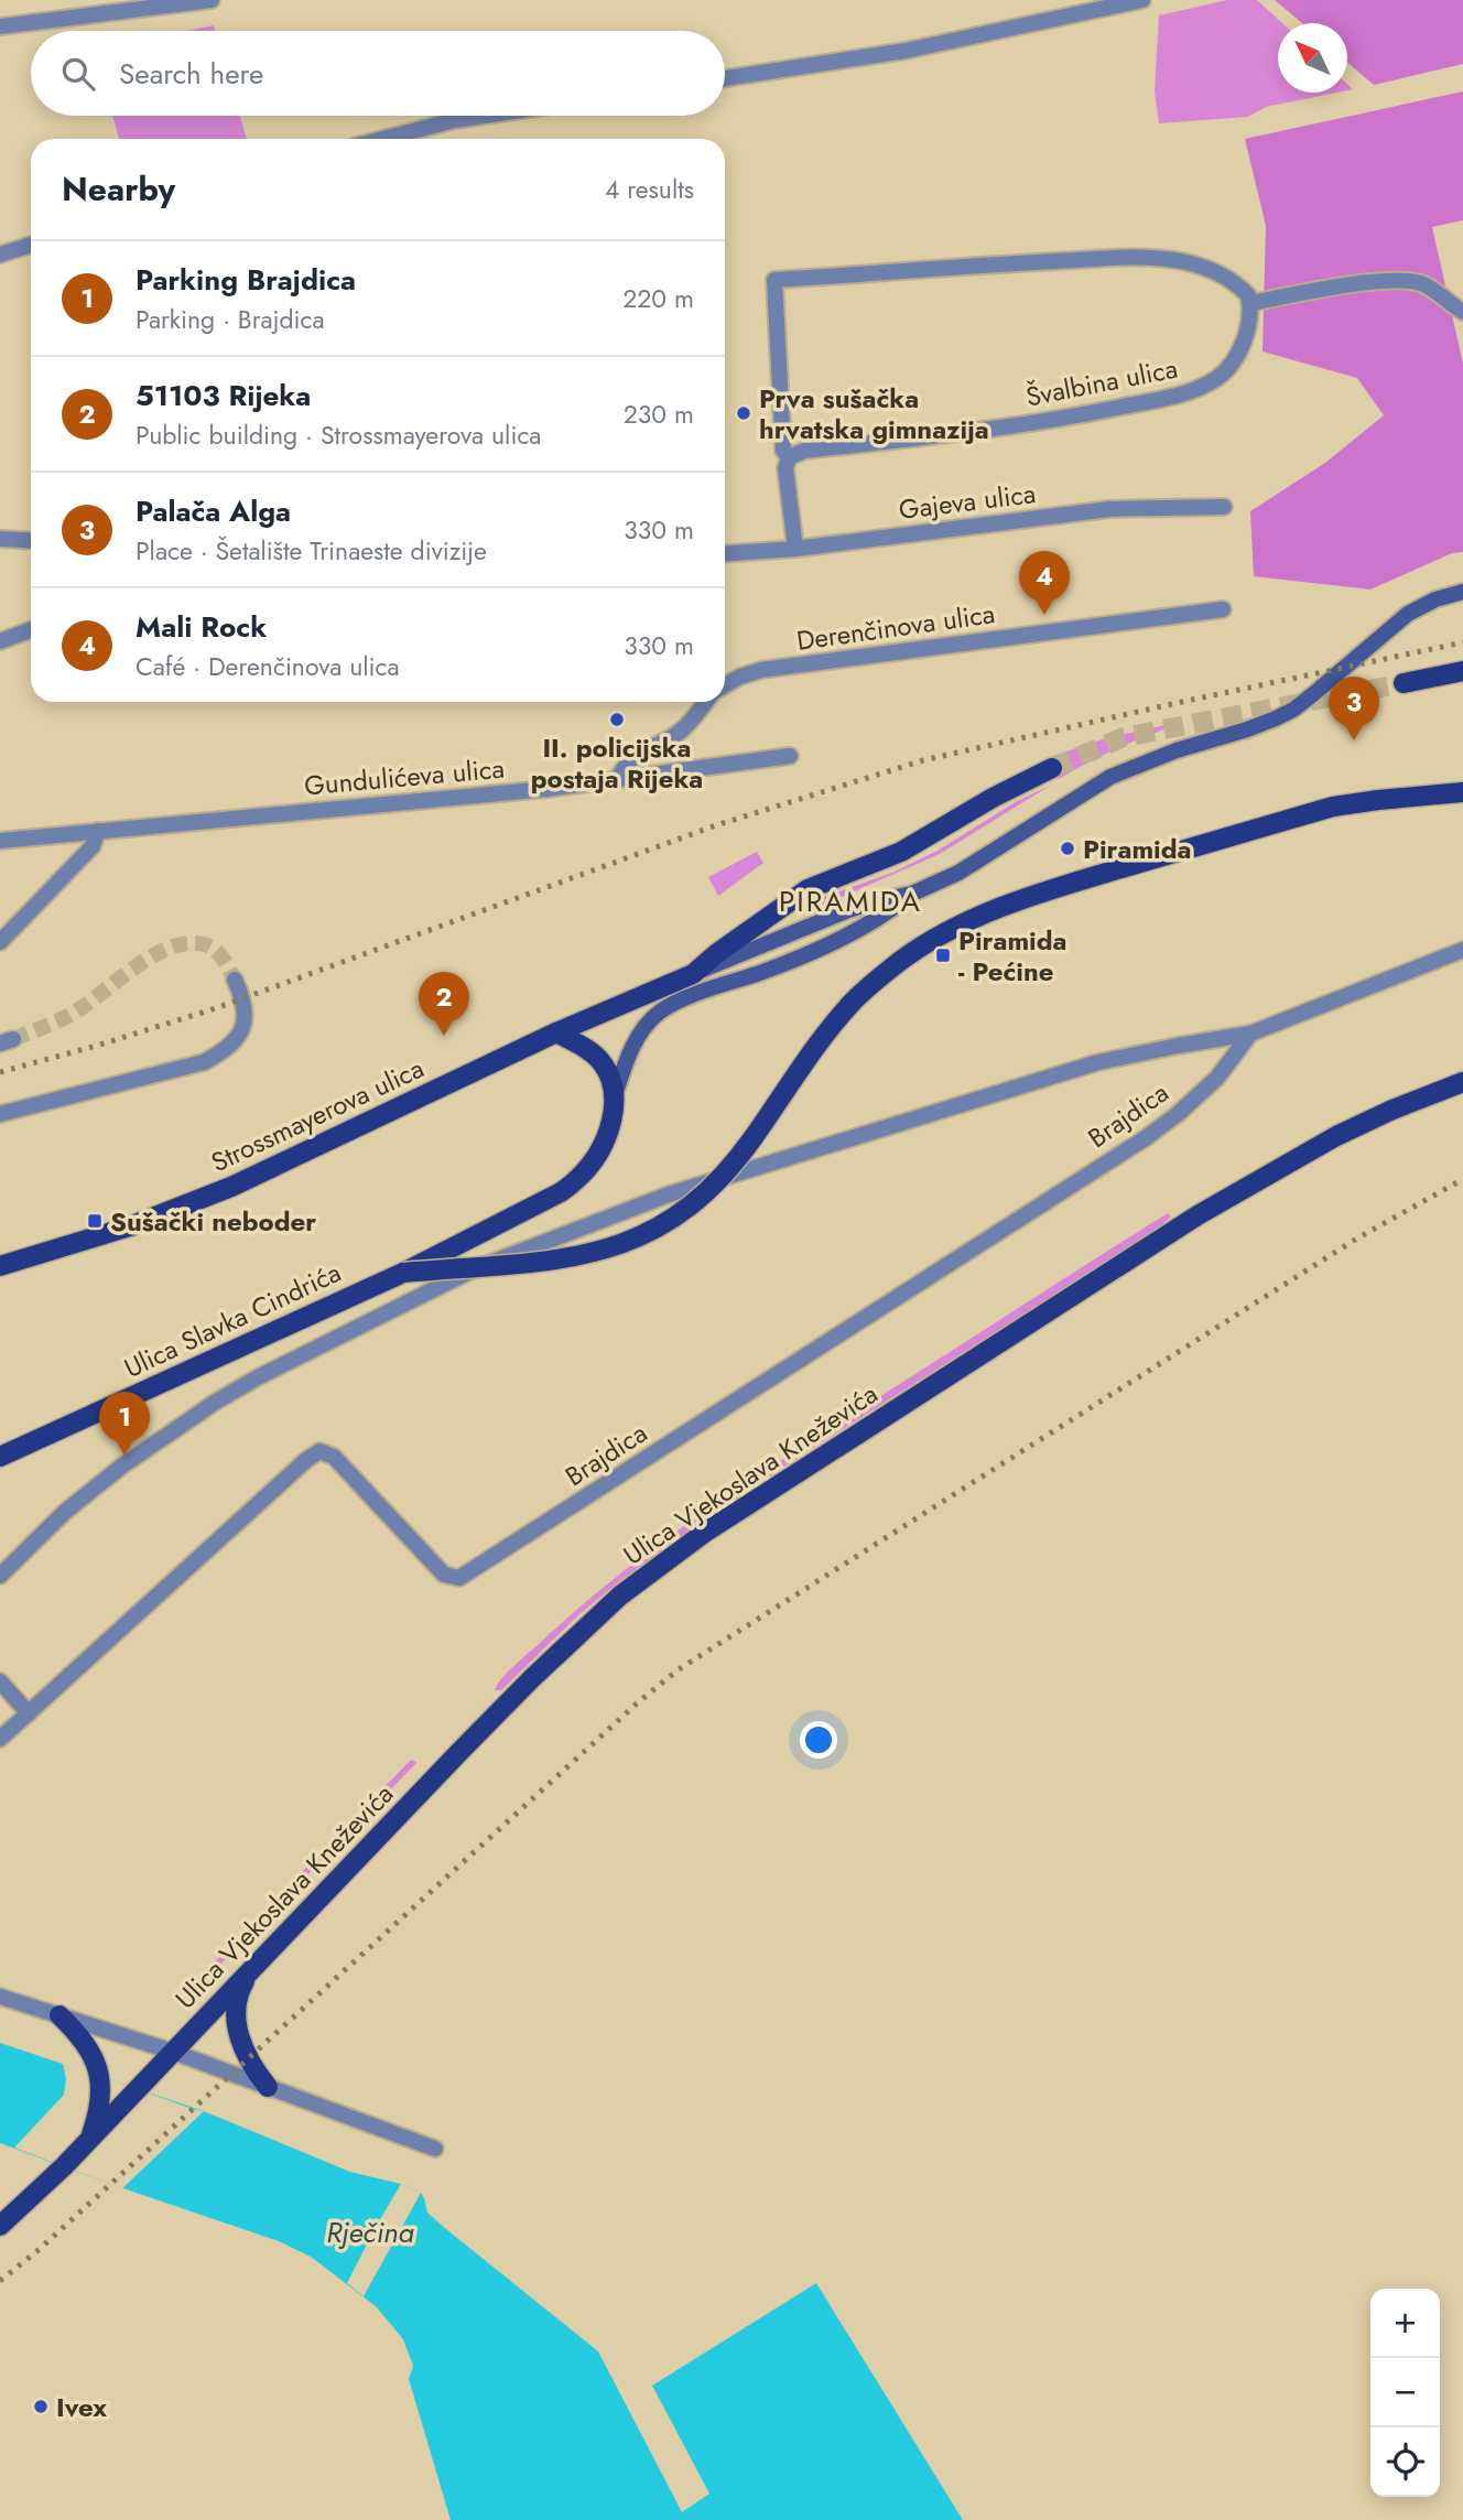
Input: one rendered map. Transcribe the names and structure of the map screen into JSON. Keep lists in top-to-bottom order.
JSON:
{
  "streets": {
    "main road": ["Strossmayerova ulica", "Ulica Slavka Cindrića", "Ulica Vjekoslava Kneževića"],
    "street": [
      "Švalbina ulica",
      "Gajeva ulica",
      "Derenčinova ulica",
      "Gundulićeva ulica",
      "Brajdica"
    ]
  },
  "districts": ["PIRAMIDA"],
  "water": ["Rječina"],
  "places": {
    "other": [
      "Prva sušačka hrvatska gimnazija",
      "II. policijska postaja Rijeka",
      "Piramida",
      "Ivex"
    ],
    "transit": ["Piramida - Pećine", "Sušački neboder"]
  },
  "north": "top left",
  "page": {
    "search": "Search here",
    "heading": ["Nearby", "4 results"],
    "list": [
      {
        "mark": "1",
        "name": "Parking Brajdica",
        "note": "Parking · Brajdica",
        "value": "220 m"
      },
      {
        "mark": "2",
        "name": "51103 Rijeka",
        "note": "Public building · Strossmayerova ulica",
        "value": "230 m"
      },
      {
        "mark": "3",
        "name": "Palača Alga",
        "note": "Place · Šetalište Trinaeste divizije",
        "value": "330 m"
      },
      {
        "mark": "4",
        "name": "Mali Rock",
        "note": "Café · Derenčinova ulica",
        "value": "330 m"
      }
    ],
    "pins": [
      "4",
      "3",
      "2",
      "1"
    ],
    "map_buttons": ["+", "−"]
  }
}
